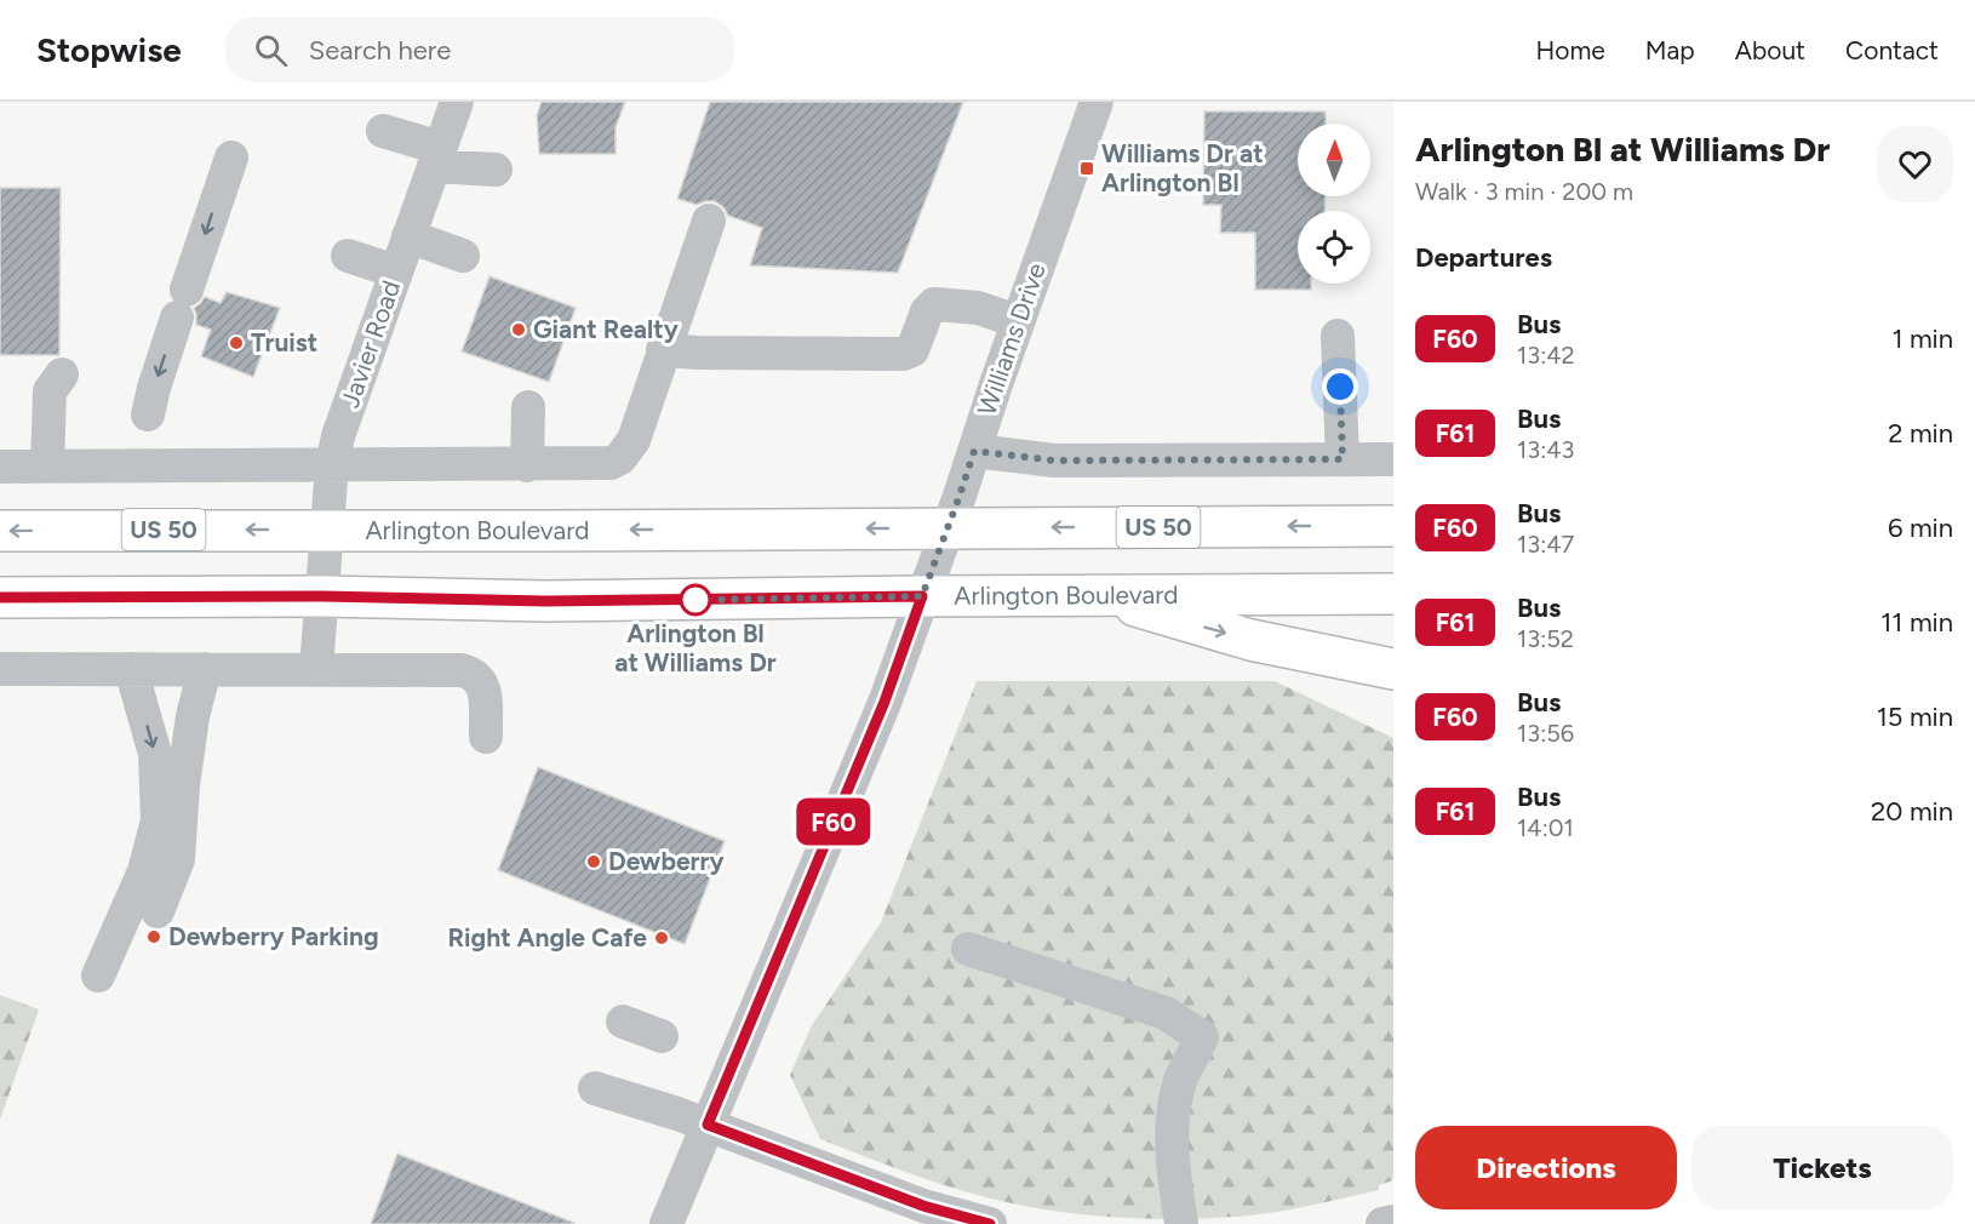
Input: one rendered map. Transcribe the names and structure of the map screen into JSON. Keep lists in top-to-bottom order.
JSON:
{
  "streets": {
    "main road": ["US 50", "Arlington Boulevard"],
    "street": ["Williams Drive", "Javier Road"]
  },
  "crossings": [
    ["Williams Drive", "Arlington Boulevard"],
    ["Javier Road", "Arlington Boulevard"]
  ],
  "places": {
    "transit": ["Williams Dr at Arlington Bl"],
    "other": [
      "Giant Realty",
      "Truist",
      "Arlington Bl at Williams Dr",
      "Dewberry",
      "Dewberry Parking",
      "Right Angle Cafe"
    ]
  },
  "lines": ["bus line F60"],
  "north": "top",
  "page": {
    "header": "Stopwise",
    "search": "Search here",
    "nav": [
      "Home",
      "Map",
      "About",
      "Contact"
    ],
    "on_map": "F60",
    "heading": [
      ["Arlington Bl at Williams Dr", "Walk · 3 min · 200 m"],
      "Departures"
    ],
    "list": [
      {
        "mark": "F60",
        "name": "Bus",
        "note": "13:42",
        "value": "1 min"
      },
      {
        "mark": "F61",
        "name": "Bus",
        "note": "13:43",
        "value": "2 min"
      },
      {
        "mark": "F60",
        "name": "Bus",
        "note": "13:47",
        "value": "6 min"
      },
      {
        "mark": "F61",
        "name": "Bus",
        "note": "13:52",
        "value": "11 min"
      },
      {
        "mark": "F60",
        "name": "Bus",
        "note": "13:56",
        "value": "15 min"
      },
      {
        "mark": "F61",
        "name": "Bus",
        "note": "14:01",
        "value": "20 min"
      }
    ],
    "buttons": ["Directions", "Tickets"]
  }
}
